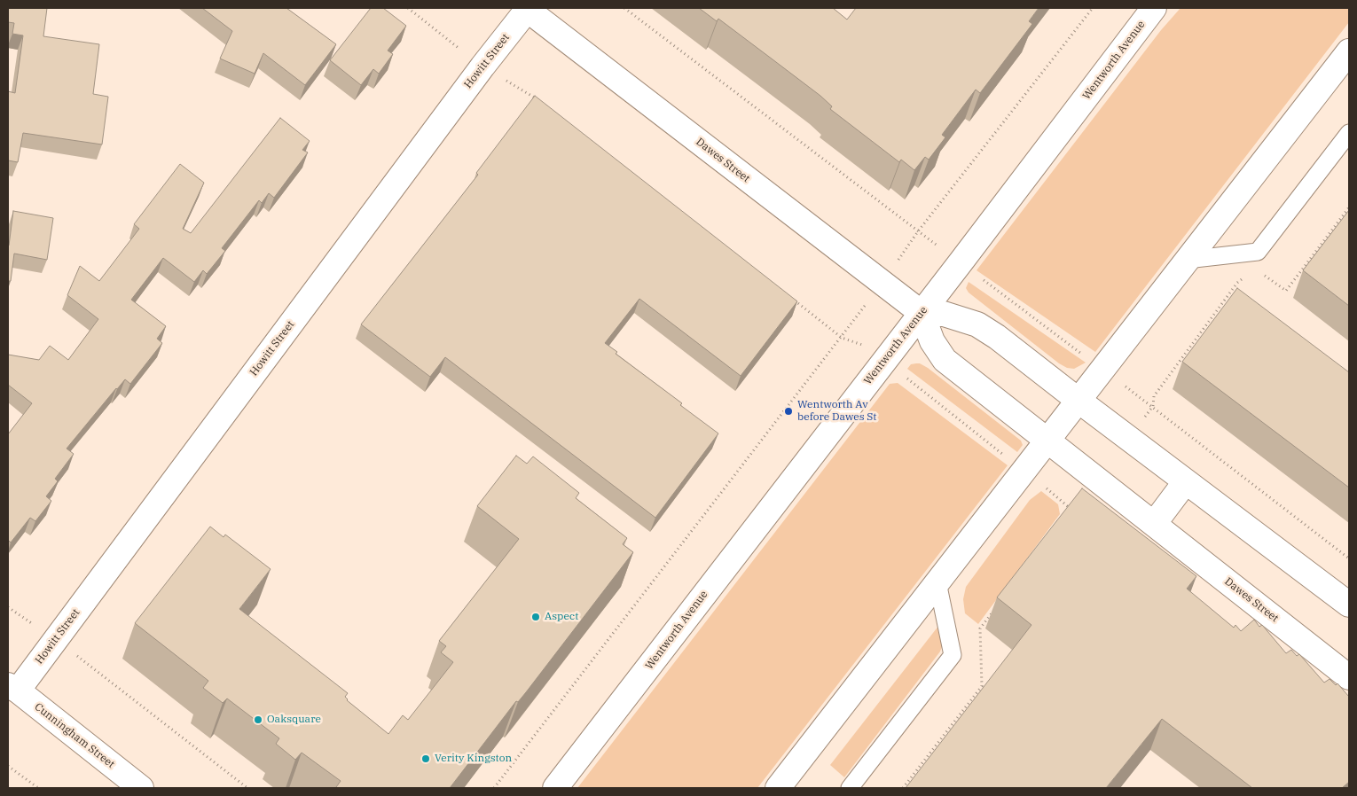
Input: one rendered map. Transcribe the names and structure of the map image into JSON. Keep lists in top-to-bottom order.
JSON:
{
  "streets": {
    "main road": [
      "Wentworth Avenue",
      "Howitt Street",
      "Dawes Street",
      "Cunningham Street"
    ]
  },
  "crossings": [
    ["Wentworth Avenue", "Dawes Street"],
    ["Howitt Street", "Dawes Street"],
    ["Howitt Street", "Cunningham Street"]
  ],
  "places": [
    "Wentworth Av before Dawes St",
    "Aspect",
    "Oaksquare",
    "Verity Kingston"
  ]
}
